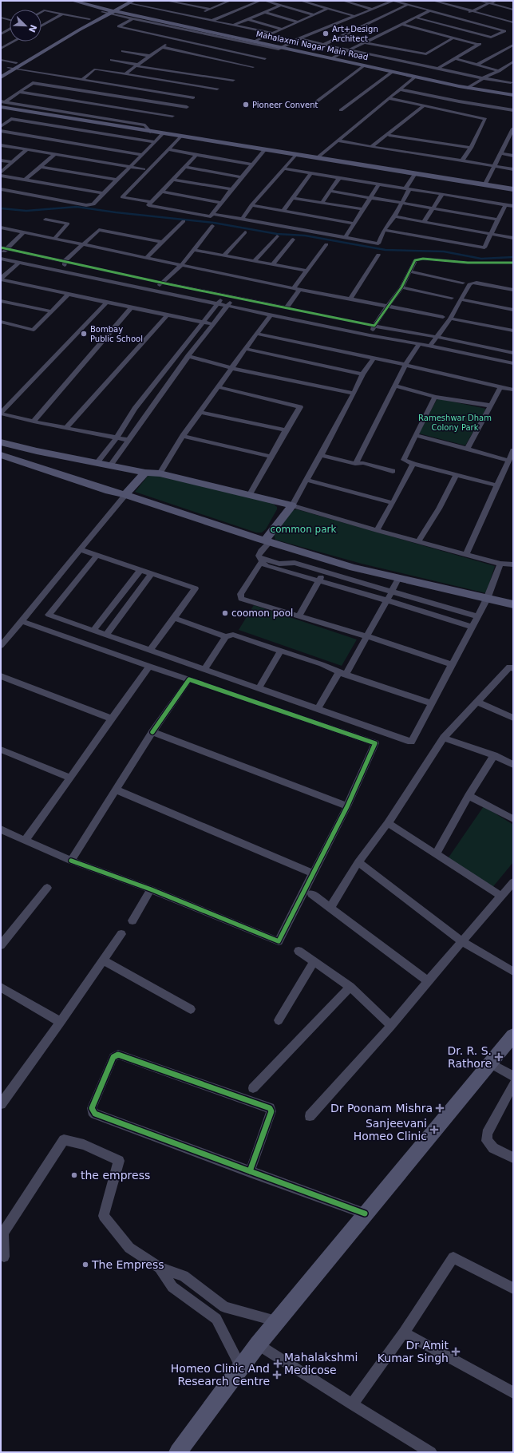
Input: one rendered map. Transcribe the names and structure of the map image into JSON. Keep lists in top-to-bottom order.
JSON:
{
  "streets": {
    "street": ["Mahalaxmi Nagar Main Road"]
  },
  "parks": ["Rameshwar Dham Colony Park", "common park"],
  "places": {
    "other": [
      "Art+Design Architect",
      "Pioneer Convent",
      "Bombay Public School",
      "coomon pool",
      "the empress",
      "The Empress"
    ],
    "health": [
      "Dr. R. S. Rathore",
      "Dr Poonam Mishra",
      "Sanjeevani Homeo Clinic",
      "Dr Amit Kumar Singh",
      "Mahalakshmi Medicose",
      "Homeo Clinic And Research Centre"
    ]
  },
  "north": "bottom right"
}
